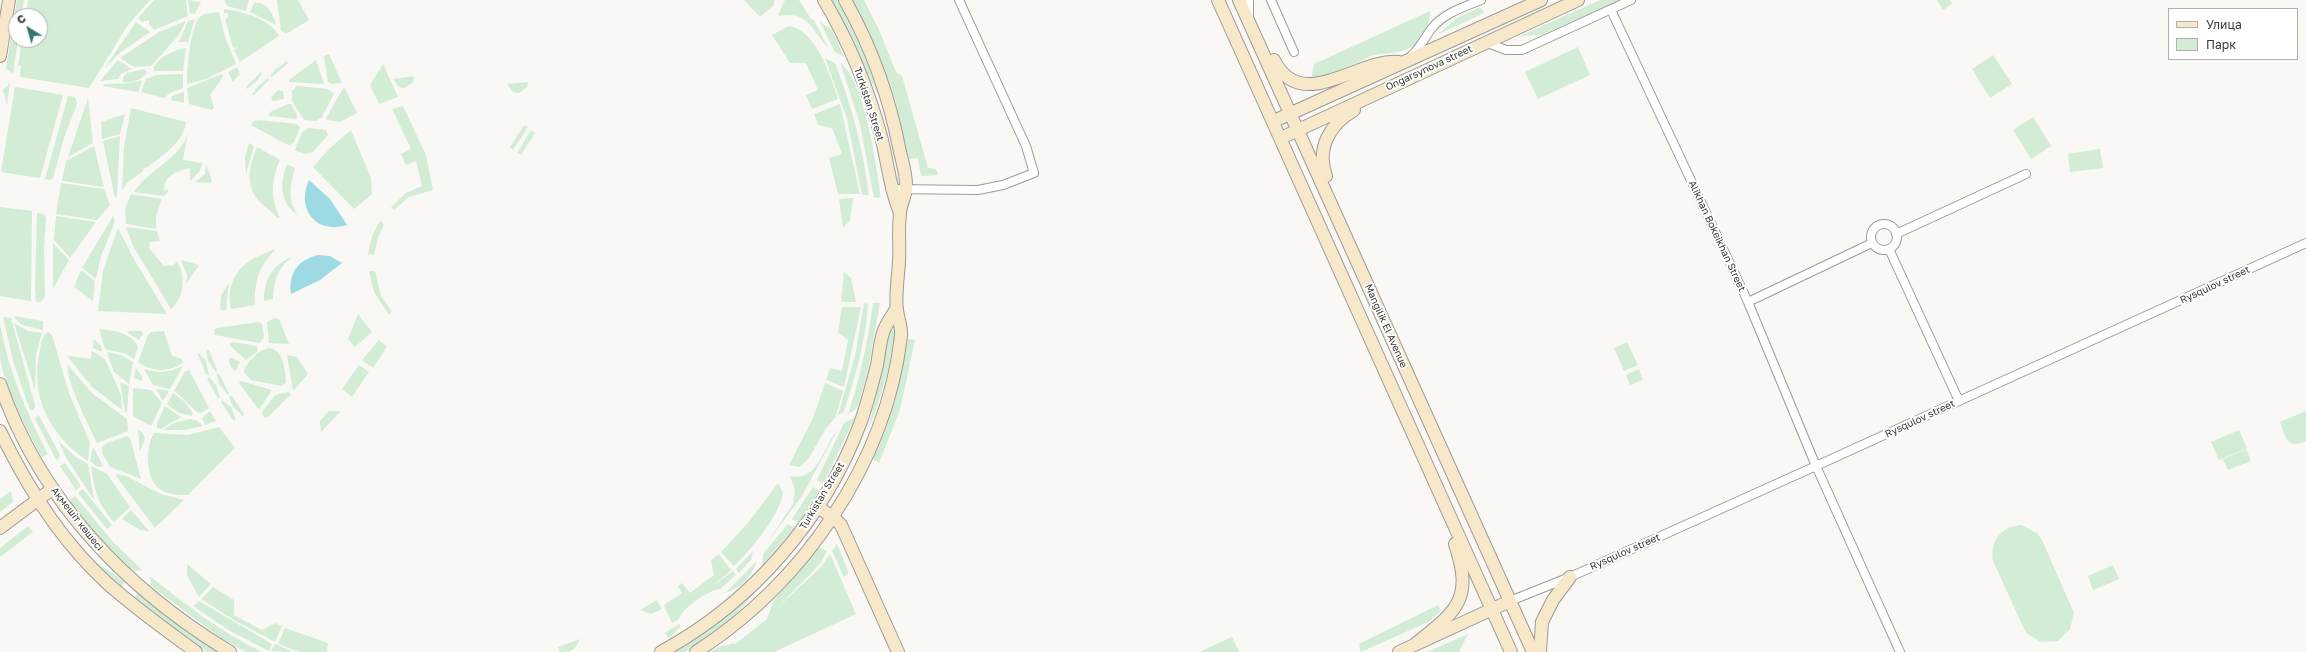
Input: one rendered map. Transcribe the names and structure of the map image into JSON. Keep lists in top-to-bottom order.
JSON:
{
  "streets": {
    "street": [
      "Ongarsynova street",
      "Turkistan Street",
      "Alikhan Bokeikhan Street",
      "Rysqulov street",
      "Mangilik El Avenue",
      "Ақмешіт көшесі"
    ]
  },
  "crossings": [
    ["Ongarsynova street", "Mangilik El Avenue"],
    ["Alikhan Bokeikhan Street", "Rysqulov street"],
    ["Rysqulov street", "Mangilik El Avenue"]
  ],
  "legend": ["Улица", "Парк"],
  "north": "top left"
}
